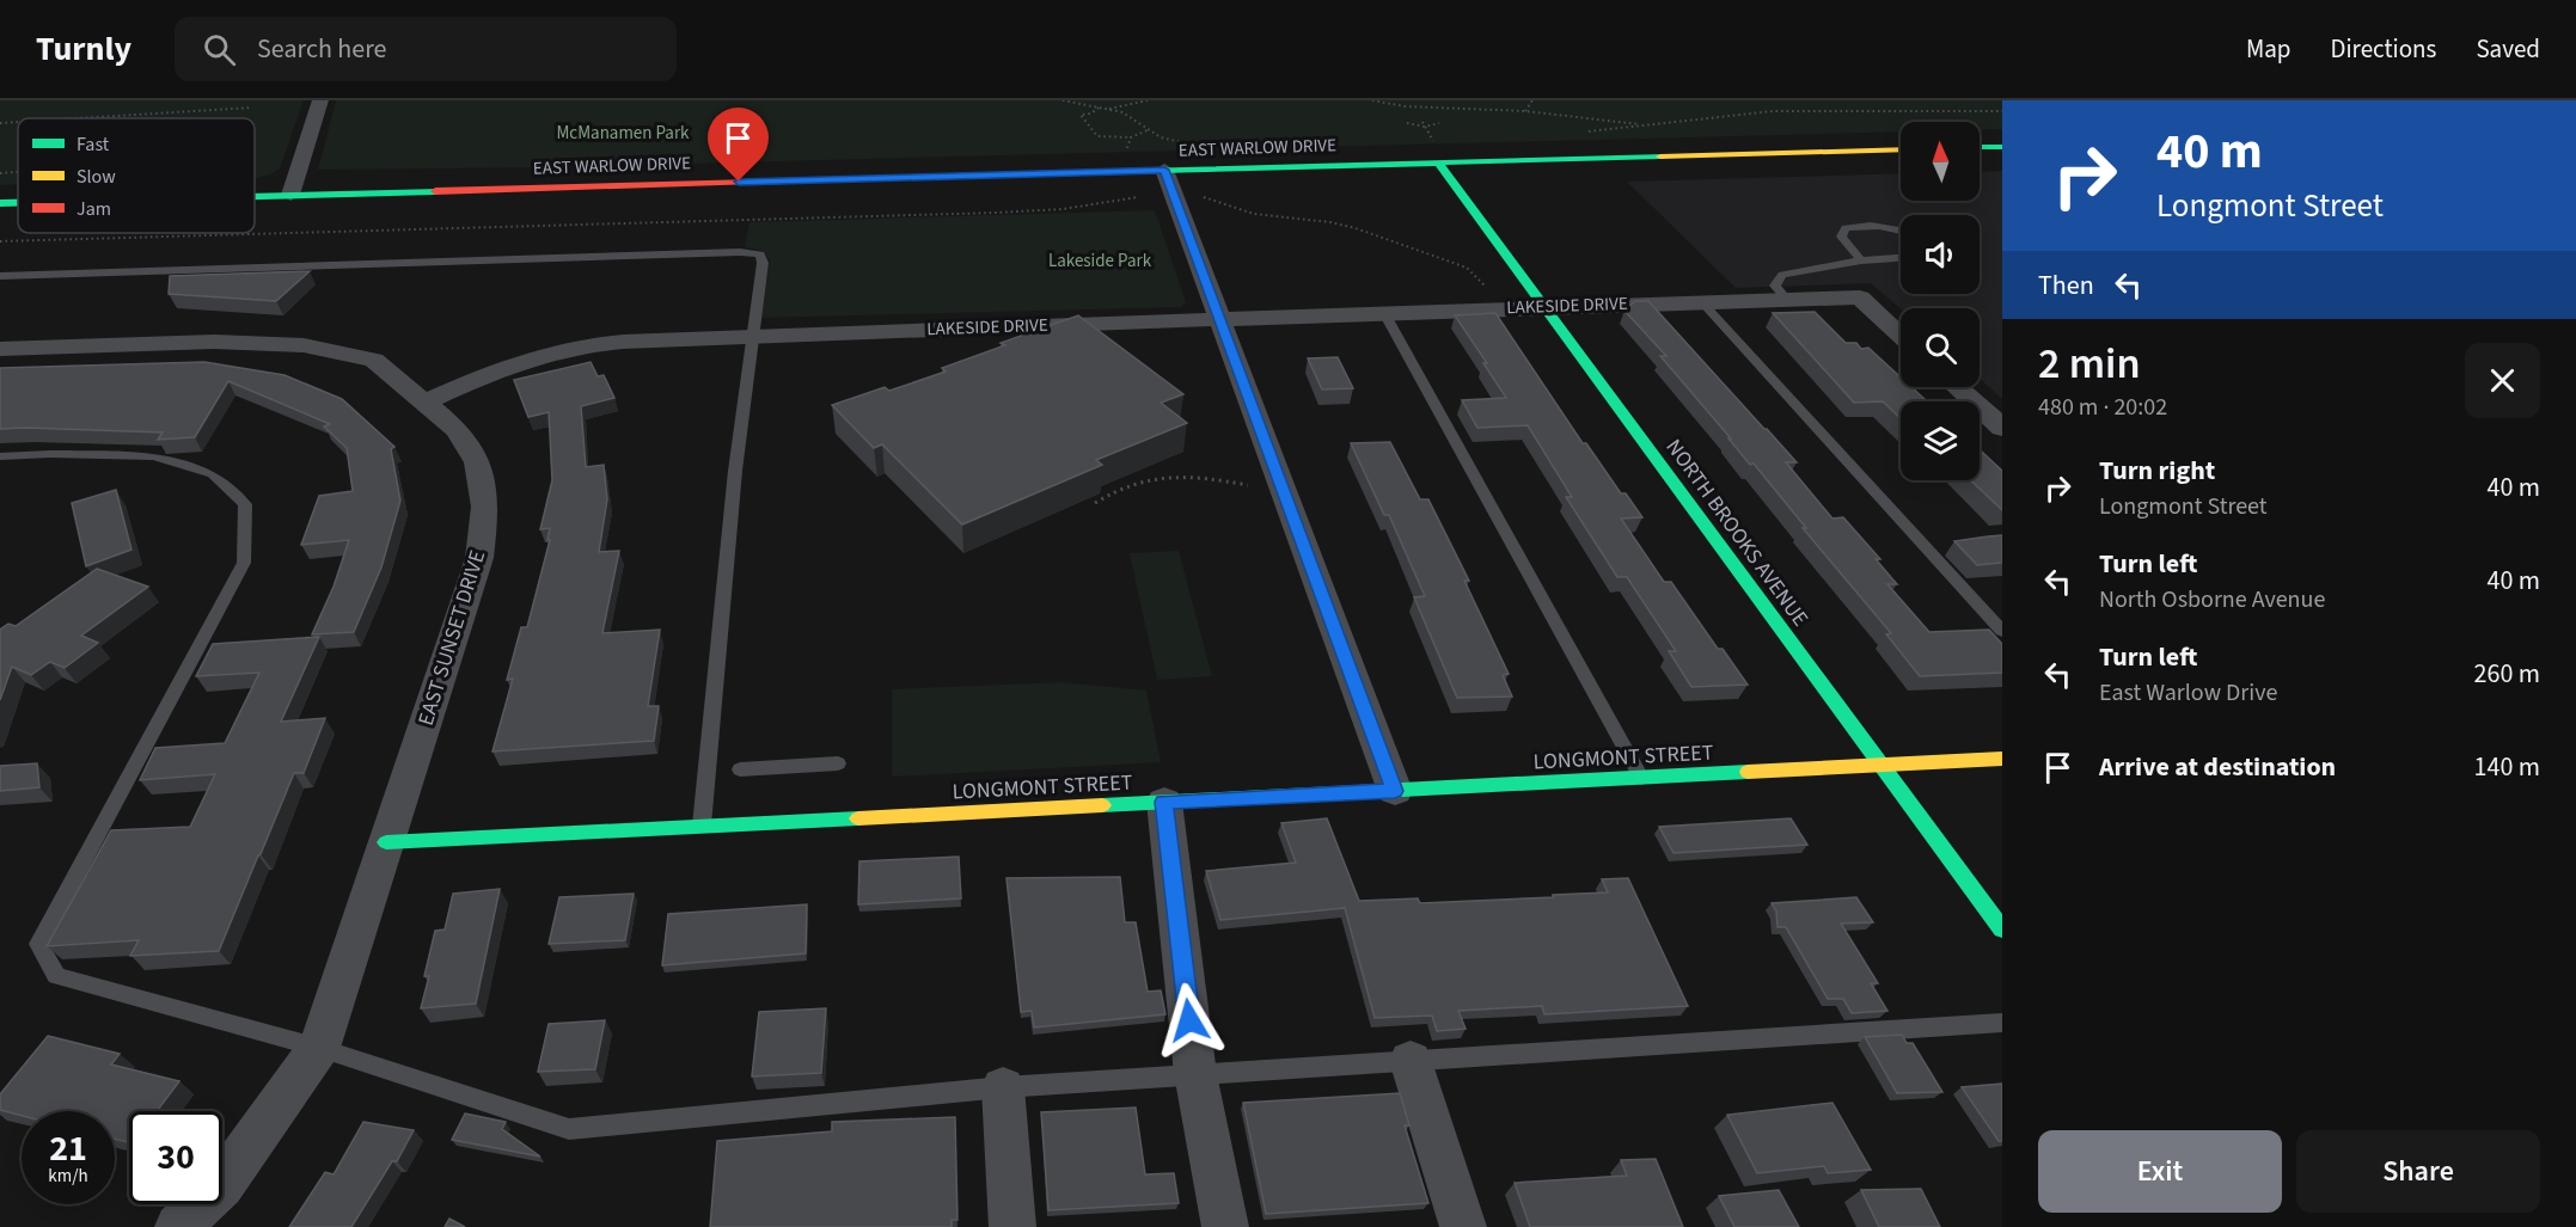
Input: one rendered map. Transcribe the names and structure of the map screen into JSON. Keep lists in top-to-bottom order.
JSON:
{
  "streets": {
    "street": [
      "EAST WARLOW DRIVE",
      "LAKESIDE DRIVE",
      "NORTH BROOKS AVENUE",
      "EAST SUNSET DRIVE",
      "LONGMONT STREET"
    ]
  },
  "crossings": [
    ["EAST WARLOW DRIVE", "NORTH BROOKS AVENUE"],
    ["LAKESIDE DRIVE", "NORTH BROOKS AVENUE"],
    ["LAKESIDE DRIVE", "EAST SUNSET DRIVE"],
    ["NORTH BROOKS AVENUE", "LONGMONT STREET"],
    ["EAST SUNSET DRIVE", "LONGMONT STREET"]
  ],
  "parks": ["McManamen Park", "Lakeside Park"],
  "legend": ["Fast", "Slow", "Jam"],
  "north": "top",
  "page": {
    "header": "Turnly",
    "search": "Search here",
    "nav": ["Map", "Directions", "Saved"],
    "turn": ["40 m", "Longmont Street"],
    "then": "Then",
    "heading": ["2 min", "480 m · 20:02"],
    "list": [
      {
        "name": "Turn right",
        "note": "Longmont Street",
        "value": "40 m"
      },
      {
        "name": "Turn left",
        "note": "North Osborne Avenue",
        "value": "40 m"
      },
      {
        "name": "Turn left",
        "note": "East Warlow Drive",
        "value": "260 m"
      },
      {
        "name": "Arrive at destination",
        "value": "140 m"
      }
    ],
    "speed": "21 km/h",
    "limit": "30",
    "buttons": ["Exit", "Share"]
  }
}
